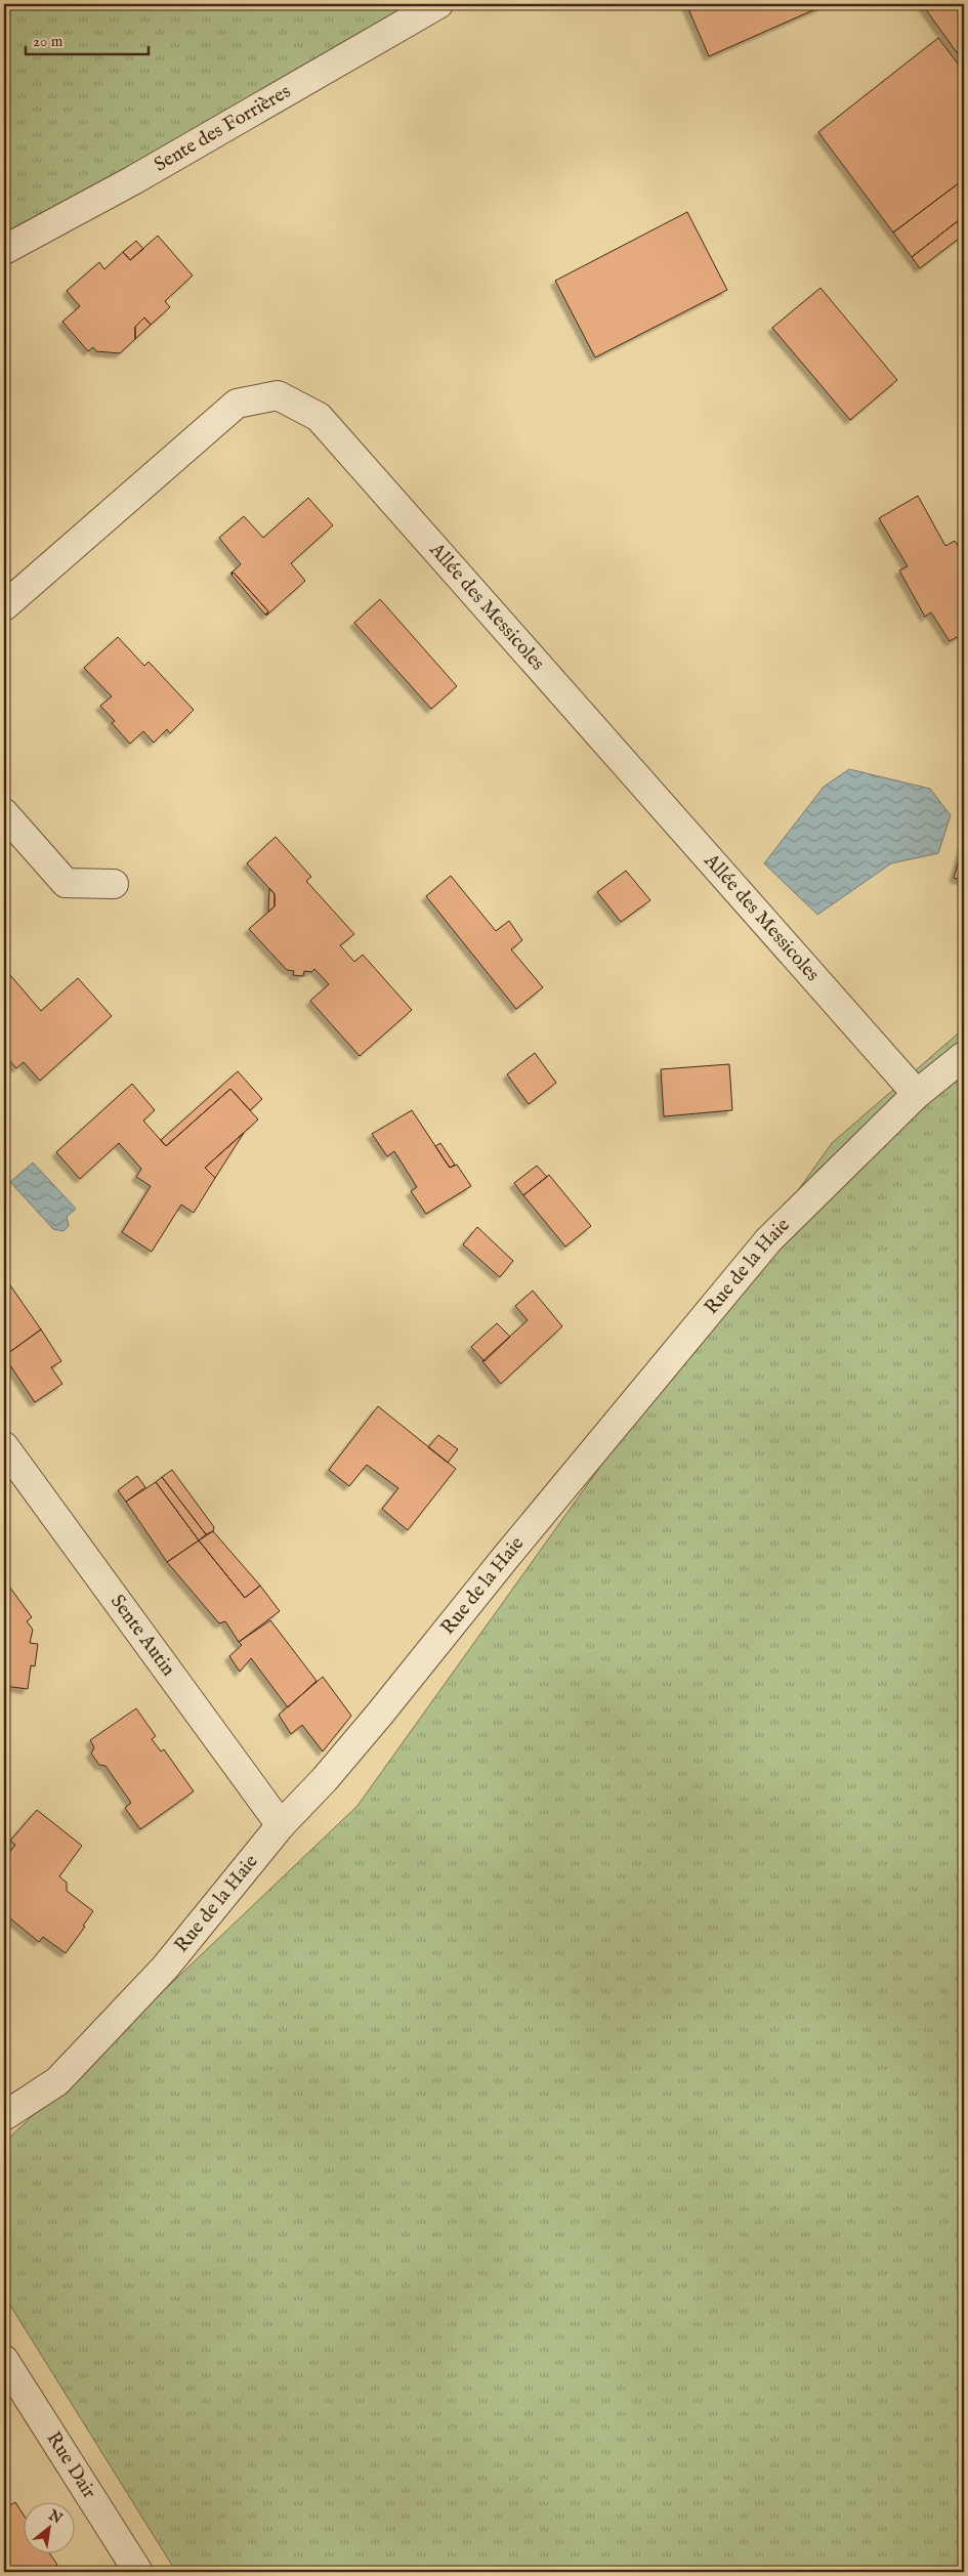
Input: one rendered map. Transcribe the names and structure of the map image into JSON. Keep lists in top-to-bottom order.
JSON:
{
  "streets": {
    "street": [
      "Sente des Forrières",
      "Allée des Messicoles",
      "Rue de la Haie",
      "Sente Autin",
      "Rue Dair"
    ]
  },
  "crossings": [
    ["Allée des Messicoles", "Rue de la Haie"],
    ["Rue de la Haie", "Sente Autin"]
  ],
  "scale_bar": "20 m",
  "north": "top right"
}
